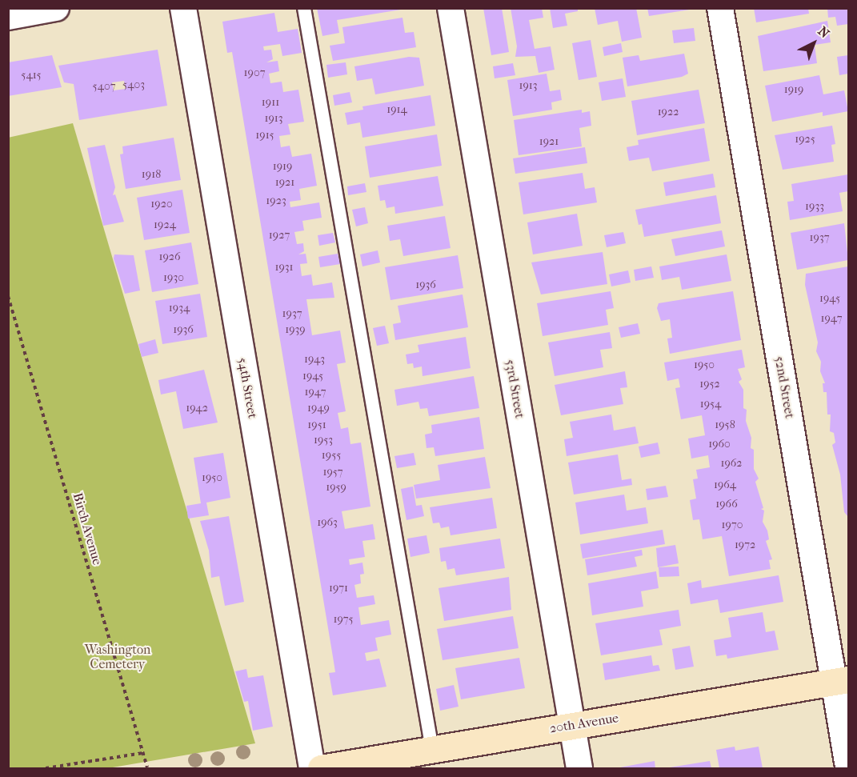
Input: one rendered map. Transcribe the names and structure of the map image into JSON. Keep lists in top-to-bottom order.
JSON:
{
  "streets": {
    "street": [
      "52nd Street",
      "54th Street",
      "53rd Street",
      "20th Avenue"
    ],
    "path": ["Birch Avenue"]
  },
  "crossings": [
    ["52nd Street", "20th Avenue"],
    ["53rd Street", "20th Avenue"]
  ],
  "parks": ["Washington Cemetery"],
  "house_numbers": [
    "1907",
    "5415",
    "5403",
    "1913",
    "5407",
    "1919",
    "1911",
    "1914",
    "1922",
    "1913",
    "1915",
    "1925",
    "1921",
    "1919",
    "1918",
    "1921",
    "1923",
    "1920",
    "1933",
    "1924",
    "1927",
    "1937",
    "1926",
    "1931",
    "1930",
    "1936",
    "1945",
    "1934",
    "1937",
    "1947",
    "1936",
    "1939",
    "1943",
    "1950",
    "1945",
    "1952",
    "1947",
    "1954",
    "1942",
    "1949",
    "1951",
    "1958",
    "1953",
    "1960",
    "1955",
    "1962",
    "1957",
    "1950",
    "1964",
    "1959",
    "1966",
    "1963",
    "1970",
    "1972",
    "1971",
    "1975"
  ],
  "north": "top right"
}
